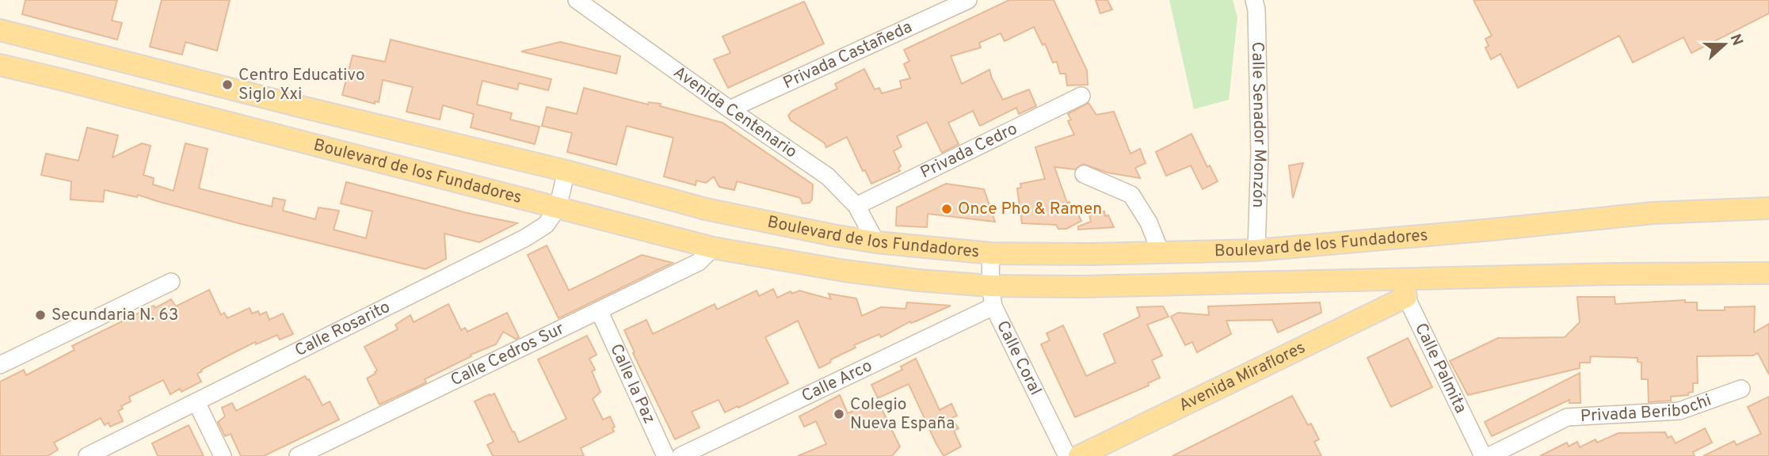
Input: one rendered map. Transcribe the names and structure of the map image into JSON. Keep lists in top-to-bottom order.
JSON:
{
  "streets": {
    "main road": ["Boulevard de los Fundadores", "Avenida Miraflores"],
    "street": [
      "Privada Castañeda",
      "Avenida Centenario",
      "Calle Senador Monzón",
      "Privada Cedro",
      "Calle Rosarito",
      "Calle Cedros Sur",
      "Calle Coral",
      "Calle Palmita",
      "Calle Arco",
      "Calle la Paz",
      "Privada Beribochi"
    ]
  },
  "crossings": [
    ["Privada Castañeda", "Avenida Centenario"],
    ["Avenida Centenario", "Privada Cedro"],
    ["Avenida Centenario", "Boulevard de los Fundadores"],
    ["Calle Senador Monzón", "Boulevard de los Fundadores"],
    ["Boulevard de los Fundadores", "Calle Rosarito"],
    ["Boulevard de los Fundadores", "Calle Cedros Sur"],
    ["Boulevard de los Fundadores", "Calle Coral"],
    ["Boulevard de los Fundadores", "Calle Palmita"],
    ["Boulevard de los Fundadores", "Avenida Miraflores"],
    ["Boulevard de los Fundadores", "Calle Arco"],
    ["Calle Cedros Sur", "Calle la Paz"],
    ["Calle Coral", "Calle Arco"],
    ["Calle Palmita", "Avenida Miraflores"]
  ],
  "places": [
    "Centro Educativo Siglo Xxi",
    "Once Pho & Ramen",
    "Secundaria N. 63",
    "Colegio Nueva España"
  ],
  "north": "right"
}
